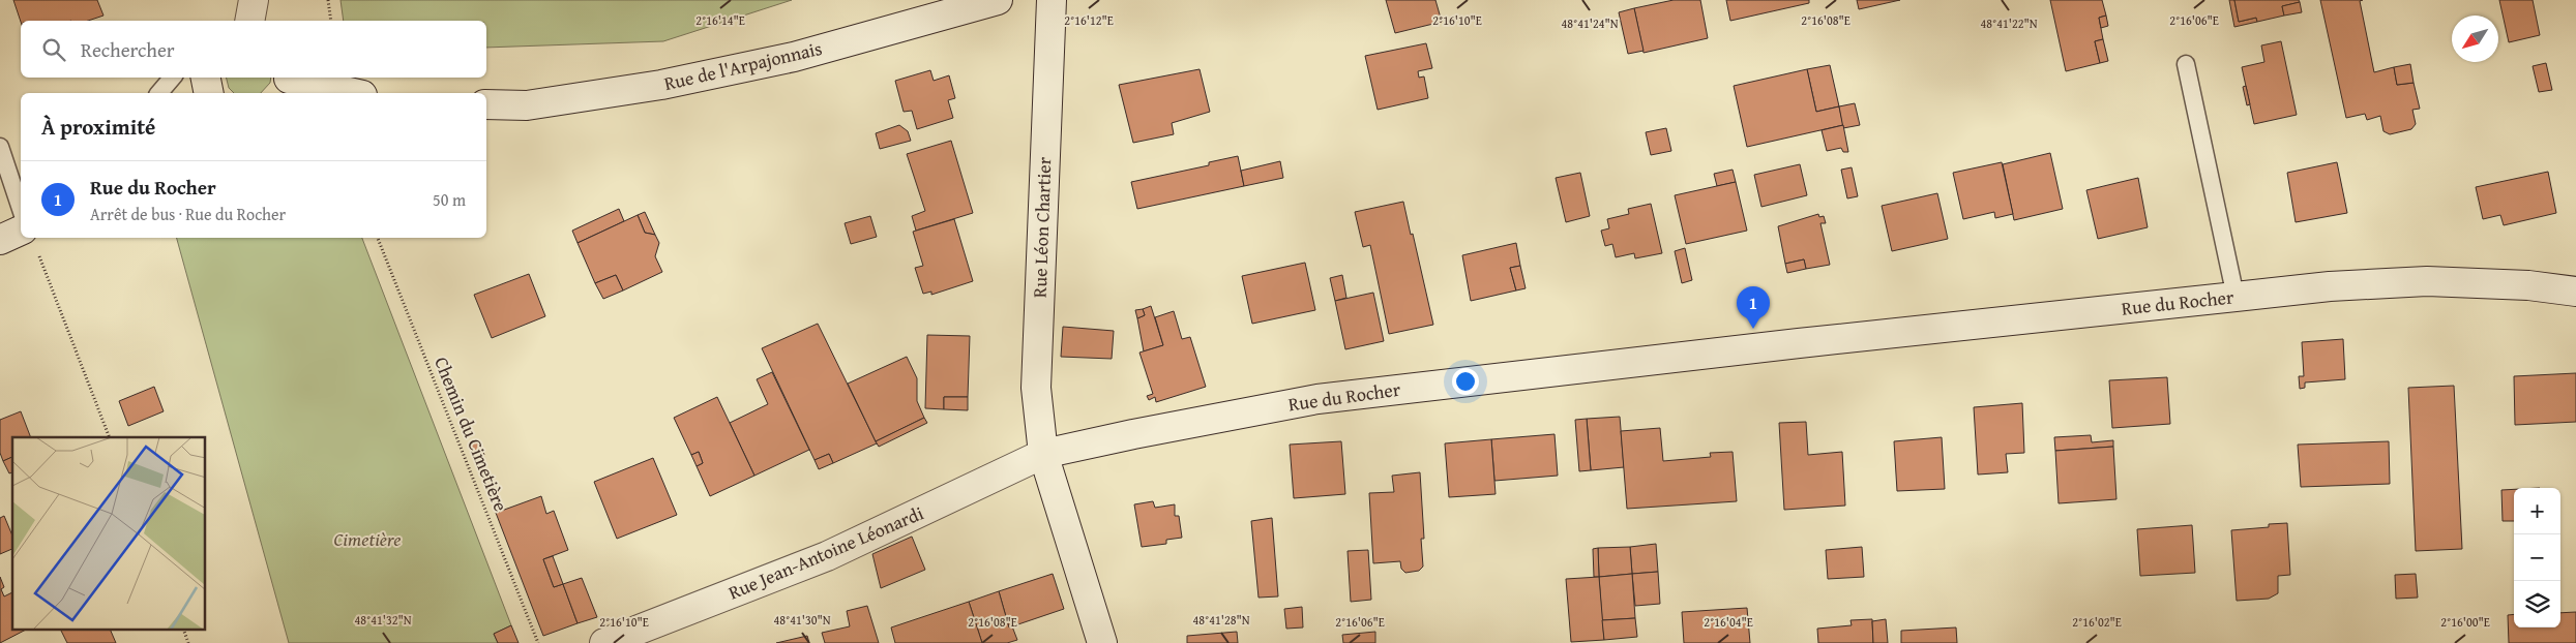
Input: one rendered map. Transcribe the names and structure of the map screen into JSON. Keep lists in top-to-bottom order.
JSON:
{
  "streets": {
    "main road": [
      "Rue de l'Arpajonnais",
      "Rue Léon Chartier",
      "Rue du Rocher",
      "Rue Jean-Antoine Léonardi"
    ],
    "path": ["Chemin du Cimetière"]
  },
  "crossings": [
    ["Rue Léon Chartier", "Rue du Rocher"],
    ["Rue Léon Chartier", "Rue Jean-Antoine Léonardi"],
    ["Rue du Rocher", "Rue Jean-Antoine Léonardi"]
  ],
  "parks": ["Cimetière"],
  "north": "bottom left",
  "page": {
    "search": "Rechercher",
    "heading": "À proximité",
    "list": [
      {
        "mark": "1",
        "name": "Rue du Rocher",
        "note": "Arrêt de bus · Rue du Rocher",
        "value": "50 m"
      }
    ],
    "pins": "1",
    "map_buttons": ["+", "−"]
  },
  "coordinates": [
    "2°16'14\"E",
    "2°16'10\"E",
    "2°16'08\"E",
    "2°16'12\"E",
    "2°16'06\"E",
    "48°41'24\"N",
    "48°41'22\"N",
    "48°41'32\"N",
    "48°41'30\"N",
    "48°41'28\"N",
    "2°16'04\"E",
    "2°16'02\"E",
    "2°16'00\"E"
  ]
}
